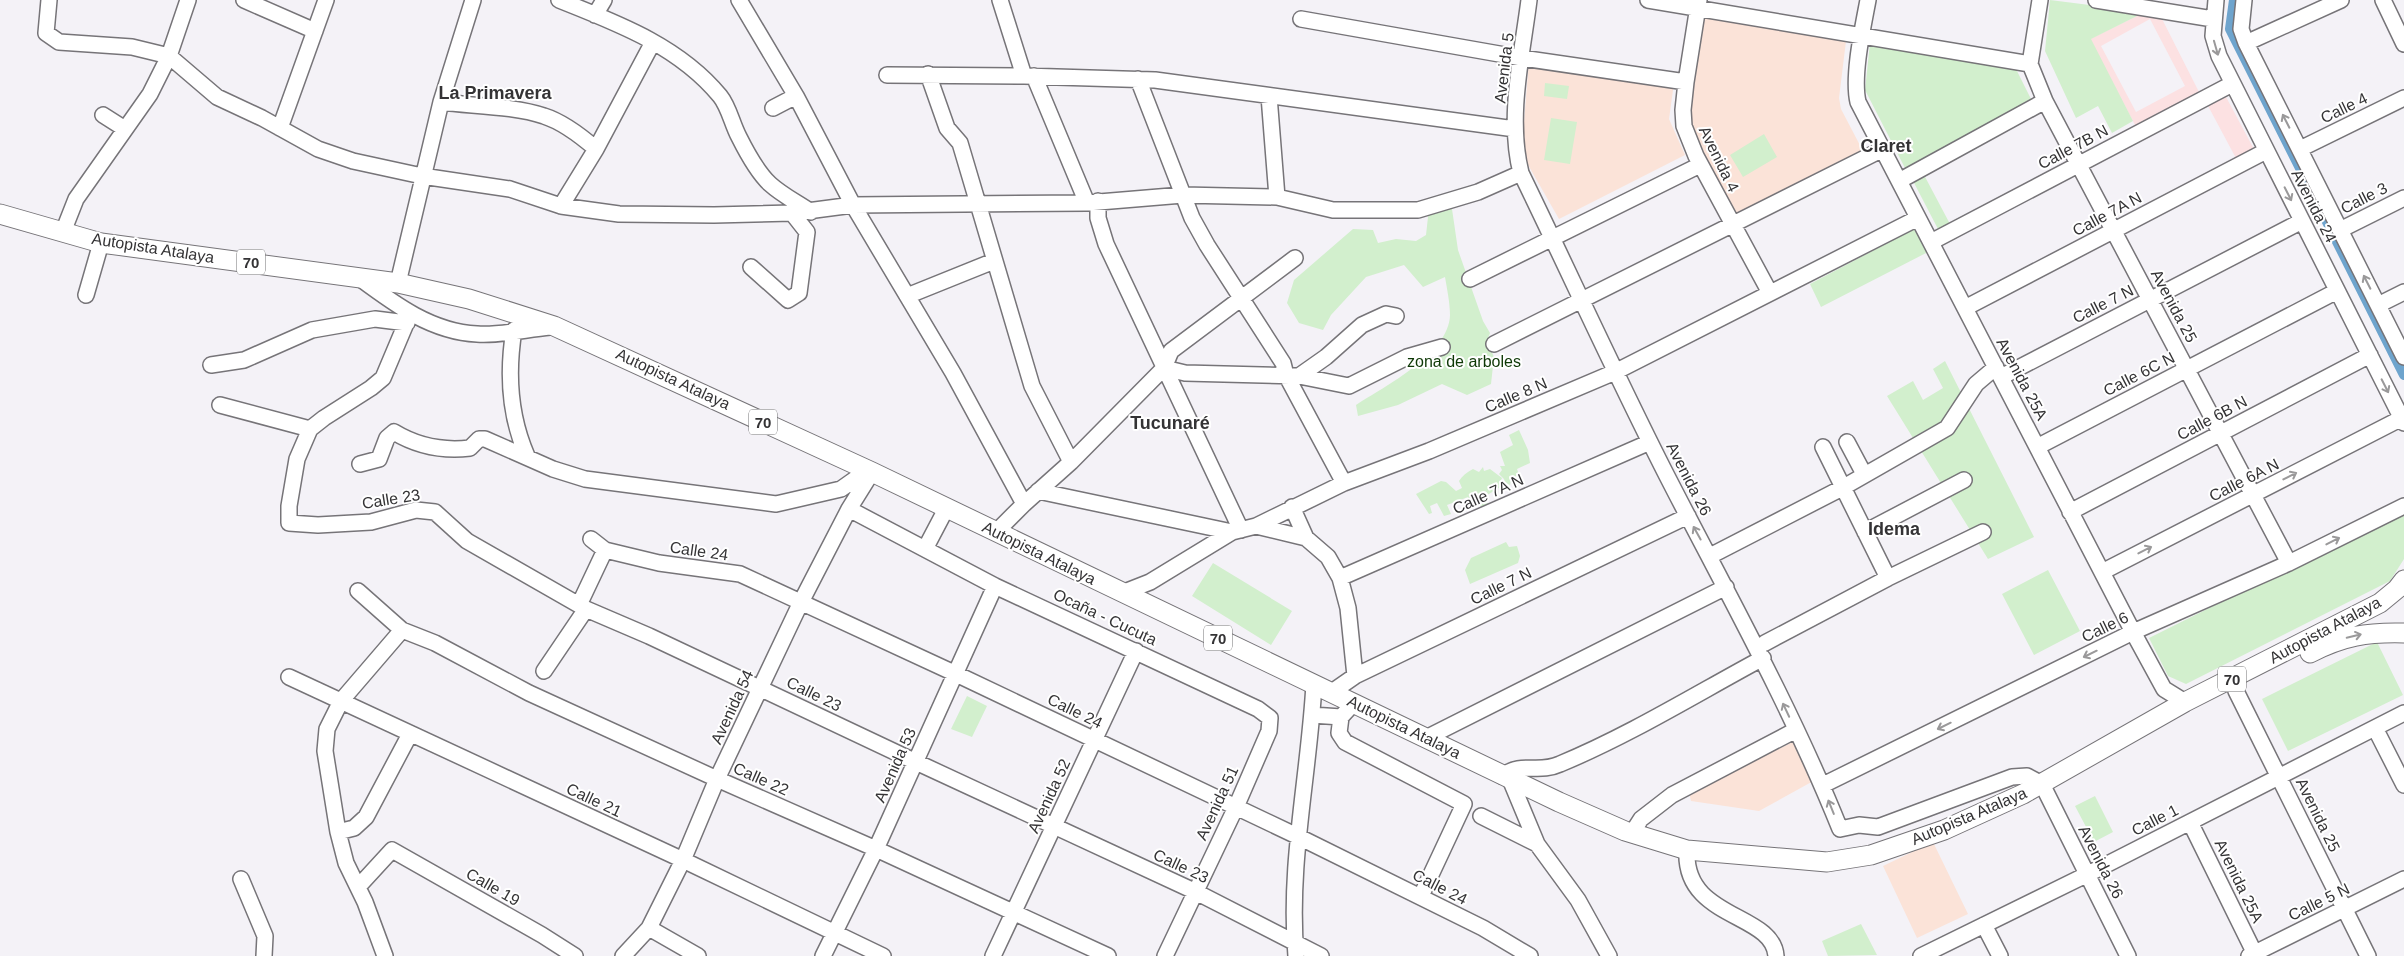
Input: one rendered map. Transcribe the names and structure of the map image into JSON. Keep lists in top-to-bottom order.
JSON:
{
  "streets": {
    "main road": ["Autopista Atalaya", "70"],
    "street": [
      "Avenida 5",
      "Calle 4",
      "Calle 7B N",
      "Avenida 4",
      "Calle 3",
      "Avenida 24",
      "Calle 7A N",
      "Calle 7 N",
      "Avenida 25",
      "Calle 6C N",
      "Avenida 25A",
      "Calle 8 N",
      "Calle 6B N",
      "Avenida 26",
      "Calle 6A N",
      "Calle 23",
      "Calle 24",
      "Ocaña - Cucuta",
      "Calle 6",
      "Avenida 54",
      "Avenida 53",
      "Calle 22",
      "Avenida 52",
      "Calle 21",
      "Avenida 51",
      "Calle 1",
      "Calle 19",
      "Calle 5 N"
    ]
  },
  "crossings": [
    ["Avenida 5", "Avenida 26"],
    ["Calle 4", "Avenida 24"],
    ["Calle 7B N", "Avenida 24"],
    ["Calle 7B N", "Avenida 25"],
    ["Calle 7B N", "Avenida 25A"],
    ["Avenida 4", "Calle 8 N"],
    ["Calle 3", "Avenida 24"],
    ["Avenida 24", "Calle 7A N"],
    ["Avenida 24", "Calle 7 N"],
    ["Avenida 24", "Calle 6C N"],
    ["Avenida 24", "Calle 6B N"],
    ["Avenida 24", "Calle 6A N"],
    ["Calle 7A N", "Avenida 25"],
    ["Calle 7A N", "Avenida 25A"],
    ["Calle 7A N", "Avenida 26"],
    ["Autopista Atalaya", "Calle 7 N"],
    ["Autopista Atalaya", "Avenida 25"],
    ["Autopista Atalaya", "Avenida 25A"],
    ["Autopista Atalaya", "Calle 8 N"],
    ["Autopista Atalaya", "Avenida 26"],
    ["Autopista Atalaya", "Avenida 54"],
    ["Calle 7 N", "Avenida 25"],
    ["Calle 7 N", "Avenida 25A"],
    ["Calle 7 N", "Avenida 26"],
    ["Avenida 25", "Calle 6C N"],
    ["Avenida 25", "Calle 6B N"],
    ["Avenida 25", "Calle 6A N"],
    ["Avenida 25", "Calle 6"],
    ["Avenida 25", "Calle 1"],
    ["Avenida 25", "Calle 5 N"],
    ["Calle 6C N", "Avenida 25A"],
    ["Avenida 25A", "Calle 8 N"],
    ["Avenida 25A", "Calle 6B N"],
    ["Avenida 25A", "Calle 6A N"],
    ["Avenida 25A", "Calle 6"],
    ["Avenida 25A", "Calle 1"],
    ["Avenida 25A", "Calle 5 N"],
    ["Calle 8 N", "Avenida 26"],
    ["Avenida 26", "Calle 6"],
    ["Avenida 26", "Calle 1"],
    ["Calle 23", "Avenida 54"],
    ["Calle 23", "Avenida 53"],
    ["Calle 23", "Avenida 52"],
    ["Calle 23", "Avenida 51"],
    ["Calle 24", "Avenida 54"],
    ["Calle 24", "Avenida 53"],
    ["Calle 24", "Avenida 52"],
    ["Calle 24", "Avenida 51"],
    ["Ocaña - Cucuta", "Avenida 54"],
    ["Ocaña - Cucuta", "Avenida 53"],
    ["Ocaña - Cucuta", "Avenida 52"],
    ["Ocaña - Cucuta", "Avenida 51"],
    ["Avenida 54", "Calle 22"],
    ["Avenida 54", "Calle 21"],
    ["Avenida 53", "Calle 22"],
    ["Avenida 53", "Calle 21"],
    ["Calle 22", "Avenida 52"]
  ],
  "one_way": ["Calle 6A N"],
  "districts": [
    "La Primavera",
    "Claret",
    "Tucunaré",
    "Idema"
  ],
  "parks": ["zona de arboles"]
}
